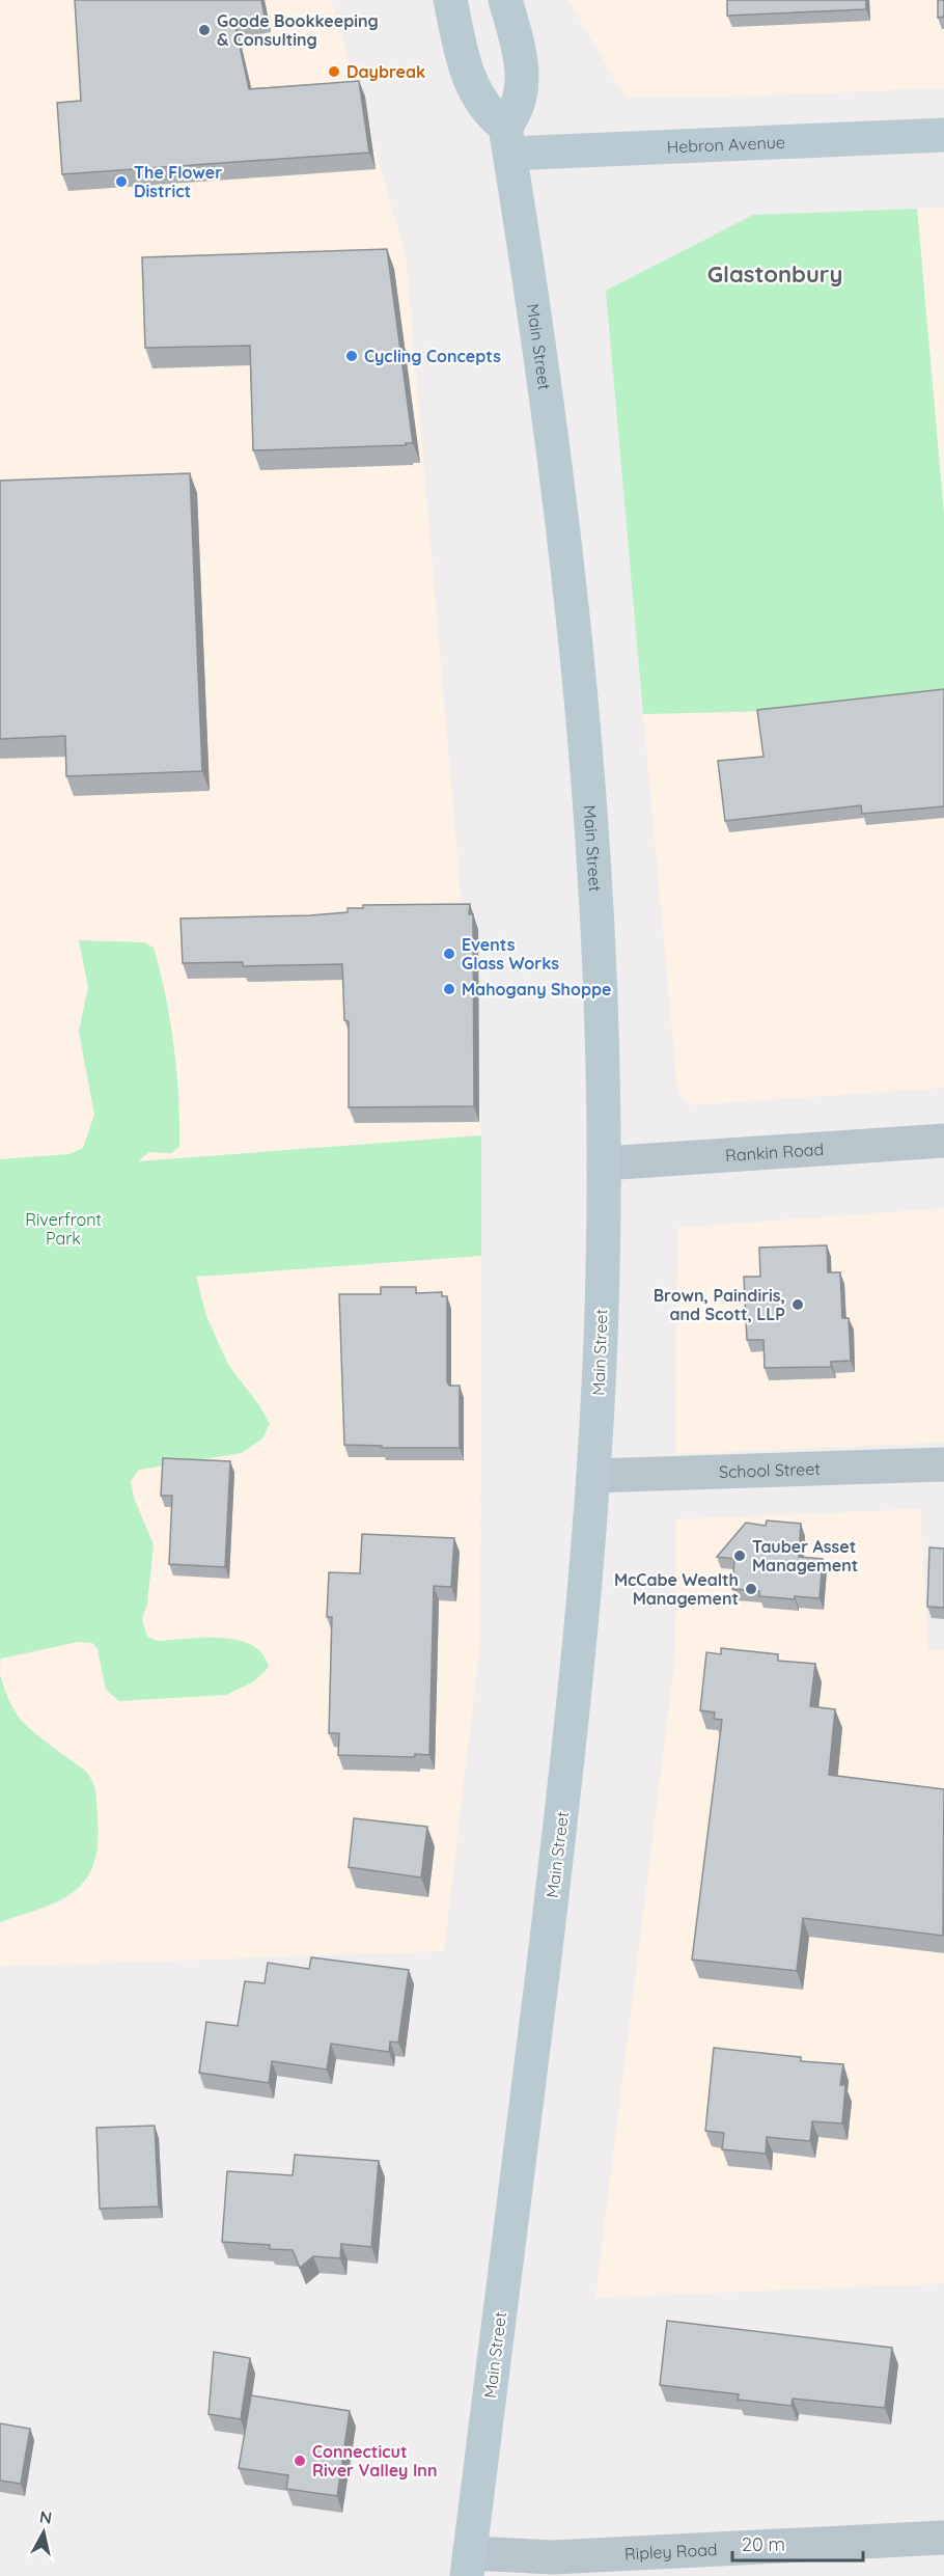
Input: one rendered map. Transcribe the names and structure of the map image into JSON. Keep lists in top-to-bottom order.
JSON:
{
  "streets": {
    "main road": ["Hebron Avenue", "Main Street"],
    "street": ["Rankin Road", "School Street", "Ripley Road"]
  },
  "crossings": [
    ["Hebron Avenue", "Main Street"],
    ["Main Street", "Rankin Road"],
    ["Main Street", "School Street"],
    ["Main Street", "Ripley Road"]
  ],
  "districts": ["Glastonbury"],
  "parks": ["Riverfront Park"],
  "places": [
    "Goode Bookkeeping & Consulting",
    "Daybreak",
    "The Flower District",
    "Cycling Concepts",
    "Events Glass Works",
    "Mahogany Shoppe",
    "Brown, Paindiris, and Scott, LLP",
    "Tauber Asset Management",
    "McCabe Wealth Management",
    "Connecticut River Valley Inn"
  ],
  "scale_bar": "20 m",
  "north": "top"
}
